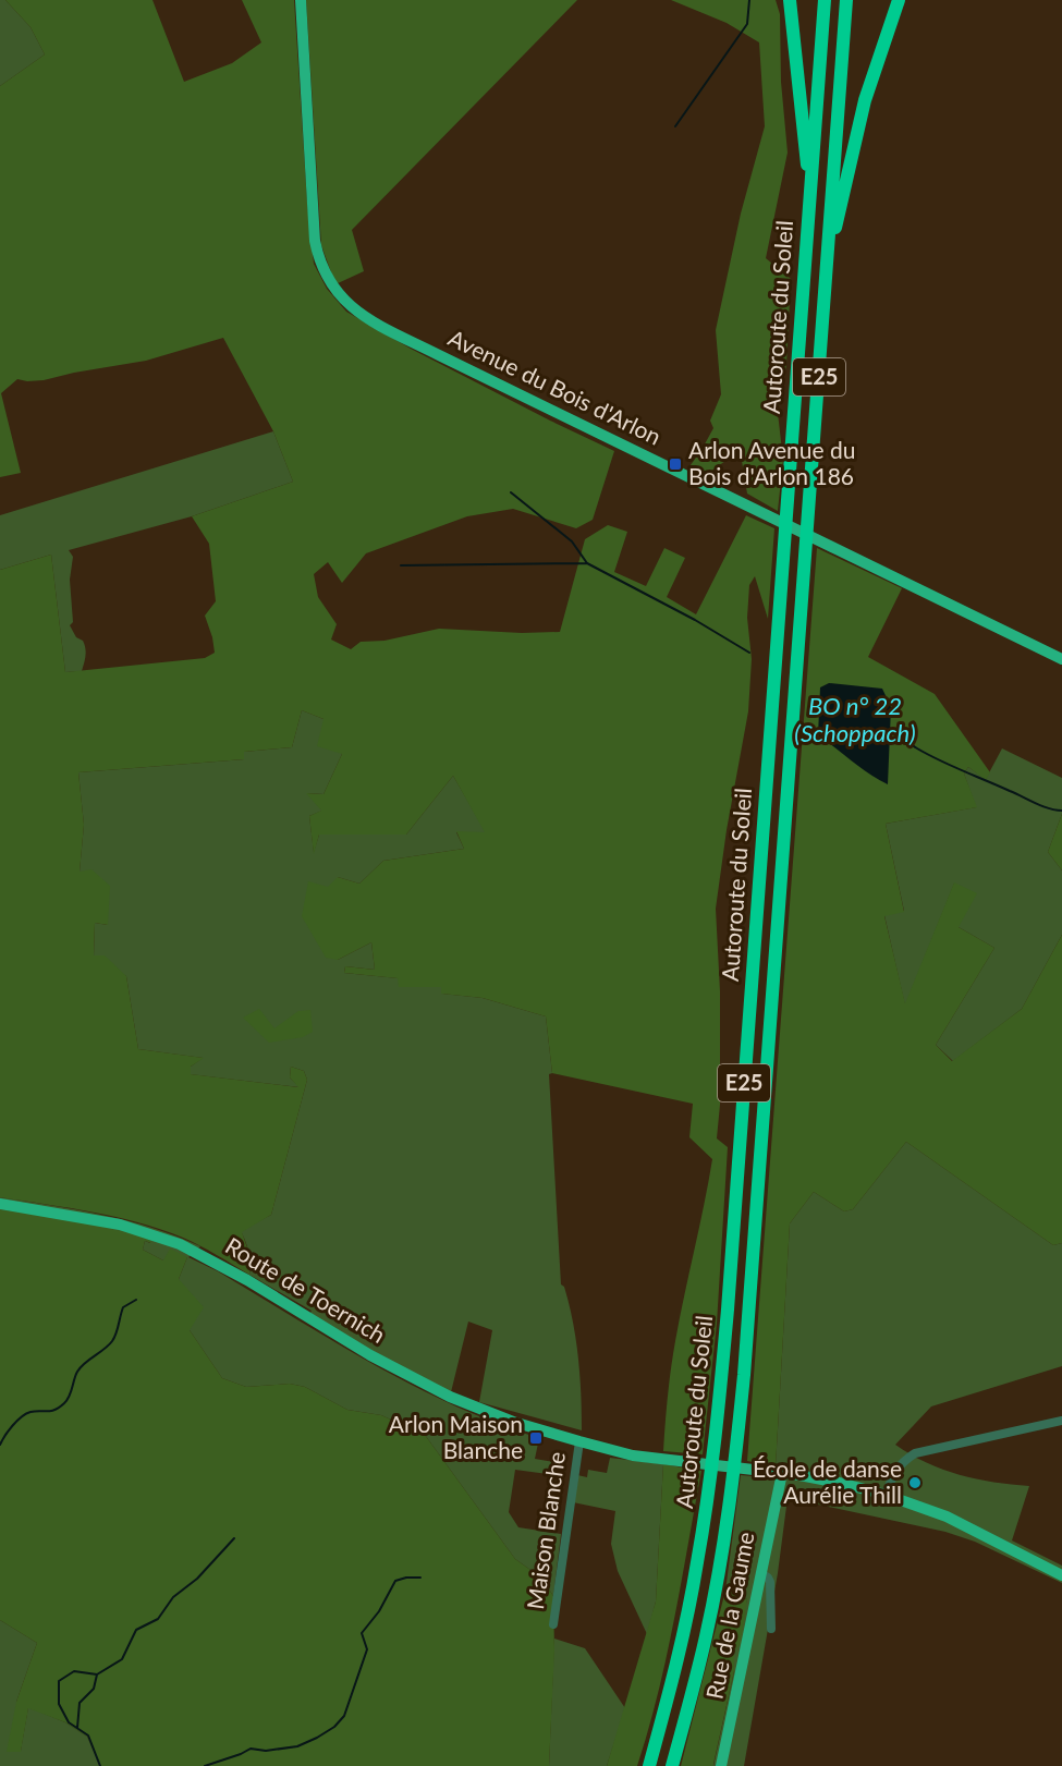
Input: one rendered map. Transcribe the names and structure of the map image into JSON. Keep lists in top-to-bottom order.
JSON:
{
  "streets": {
    "highway": ["Autoroute du Soleil", "E25"],
    "main road": ["Avenue du Bois d'Arlon", "Route de Toernich", "Rue de la Gaume"],
    "street": ["Maison Blanche"]
  },
  "crossings": [
    ["Route de Toernich", "Maison Blanche"],
    ["Route de Toernich", "Rue de la Gaume"]
  ],
  "water": ["BO n° 22 (Schoppach)"],
  "places": {
    "transit": ["Arlon Avenue du Bois d'Arlon 186", "Arlon Maison Blanche"],
    "other": ["École de danse Aurélie Thill"]
  }
}
